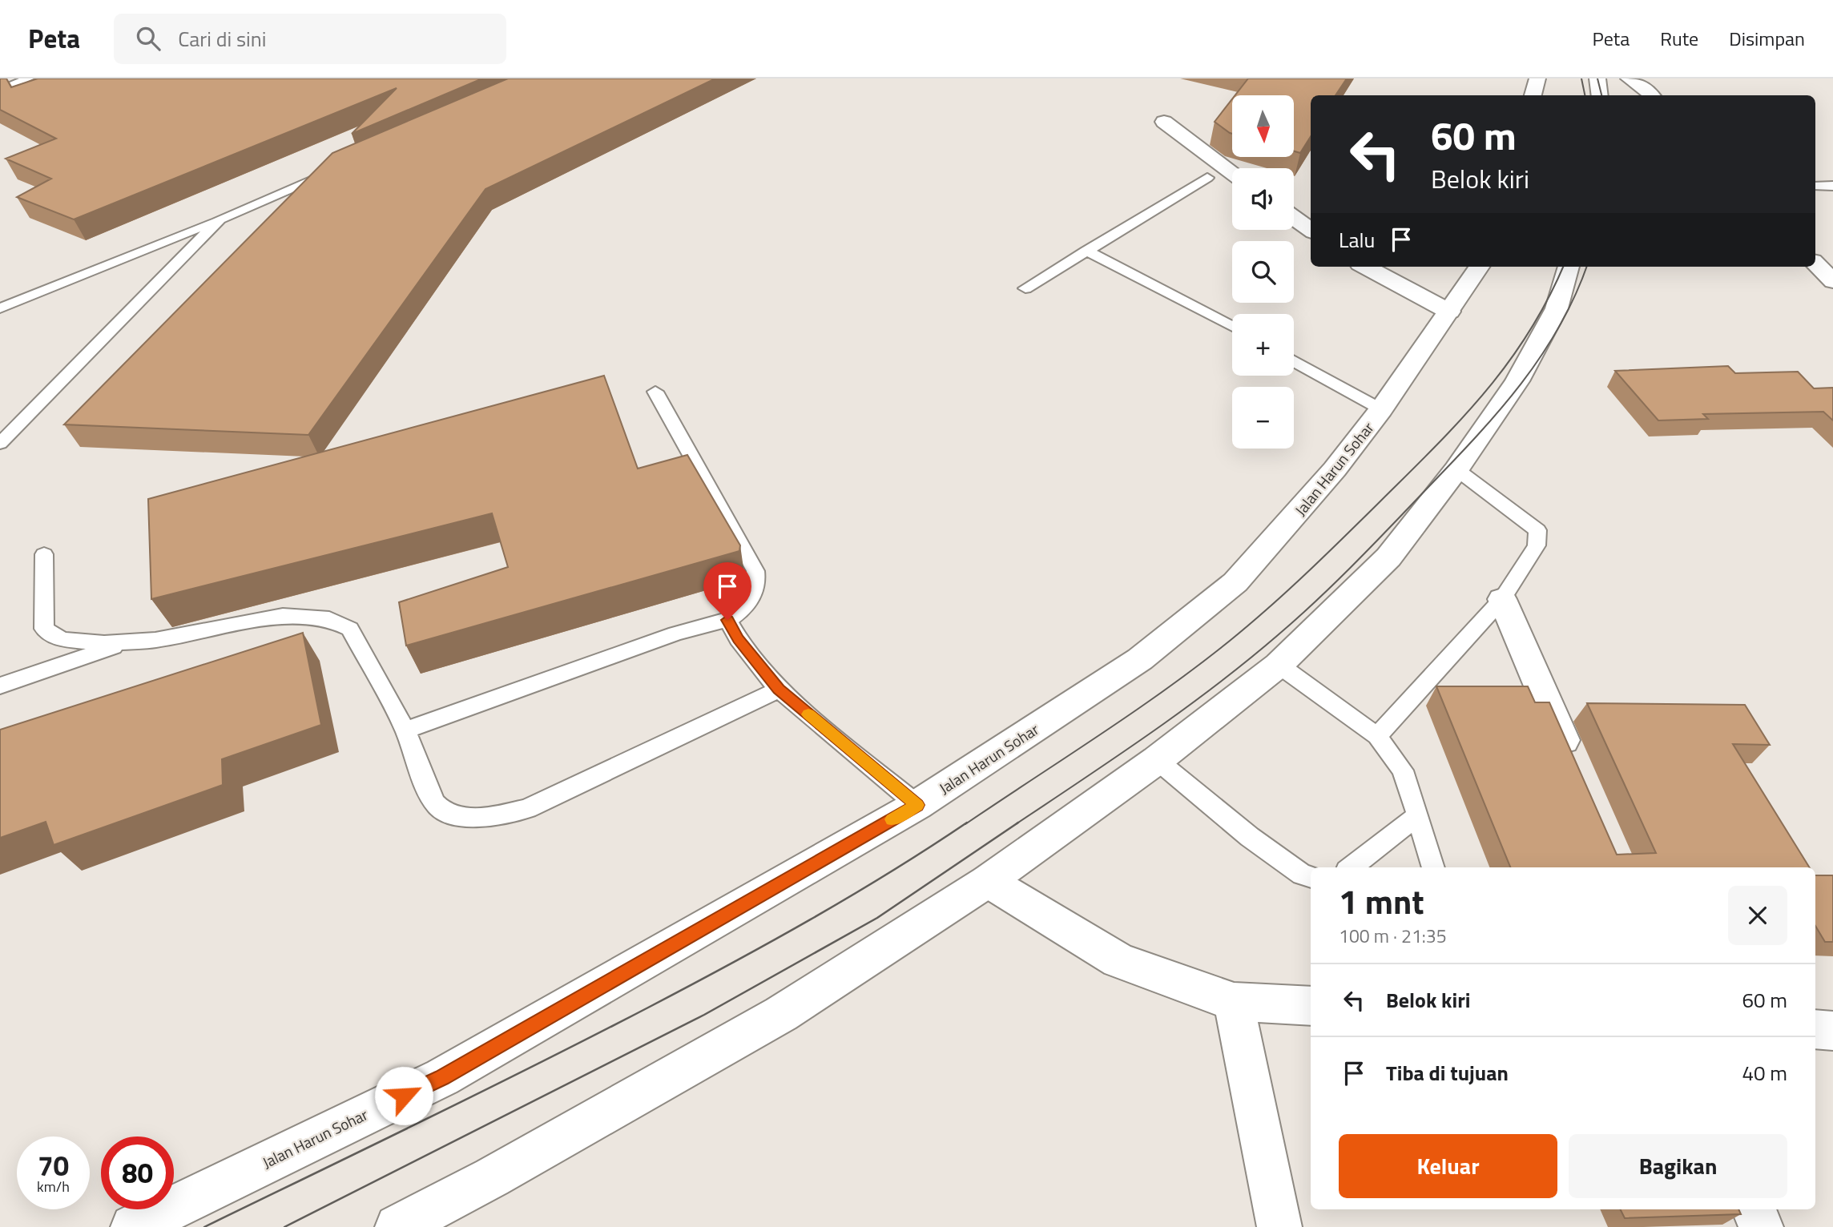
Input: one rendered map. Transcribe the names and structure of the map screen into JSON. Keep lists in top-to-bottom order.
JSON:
{
  "streets": {
    "main road": ["Jalan Harun Sohar"]
  },
  "north": "bottom",
  "page": {
    "header": "Peta",
    "search": "Cari di sini",
    "nav": ["Peta", "Rute", "Disimpan"],
    "map_buttons": ["+", "−"],
    "turn": ["60 m", "Belok kiri"],
    "then": "Lalu",
    "heading": ["1 mnt", "100 m · 21:35"],
    "list": [
      {
        "name": "Belok kiri",
        "value": "60 m"
      },
      {
        "name": "Tiba di tujuan",
        "value": "40 m"
      }
    ],
    "buttons": ["Keluar", "Bagikan"],
    "speed": "70 km/h",
    "limit": "80"
  }
}
